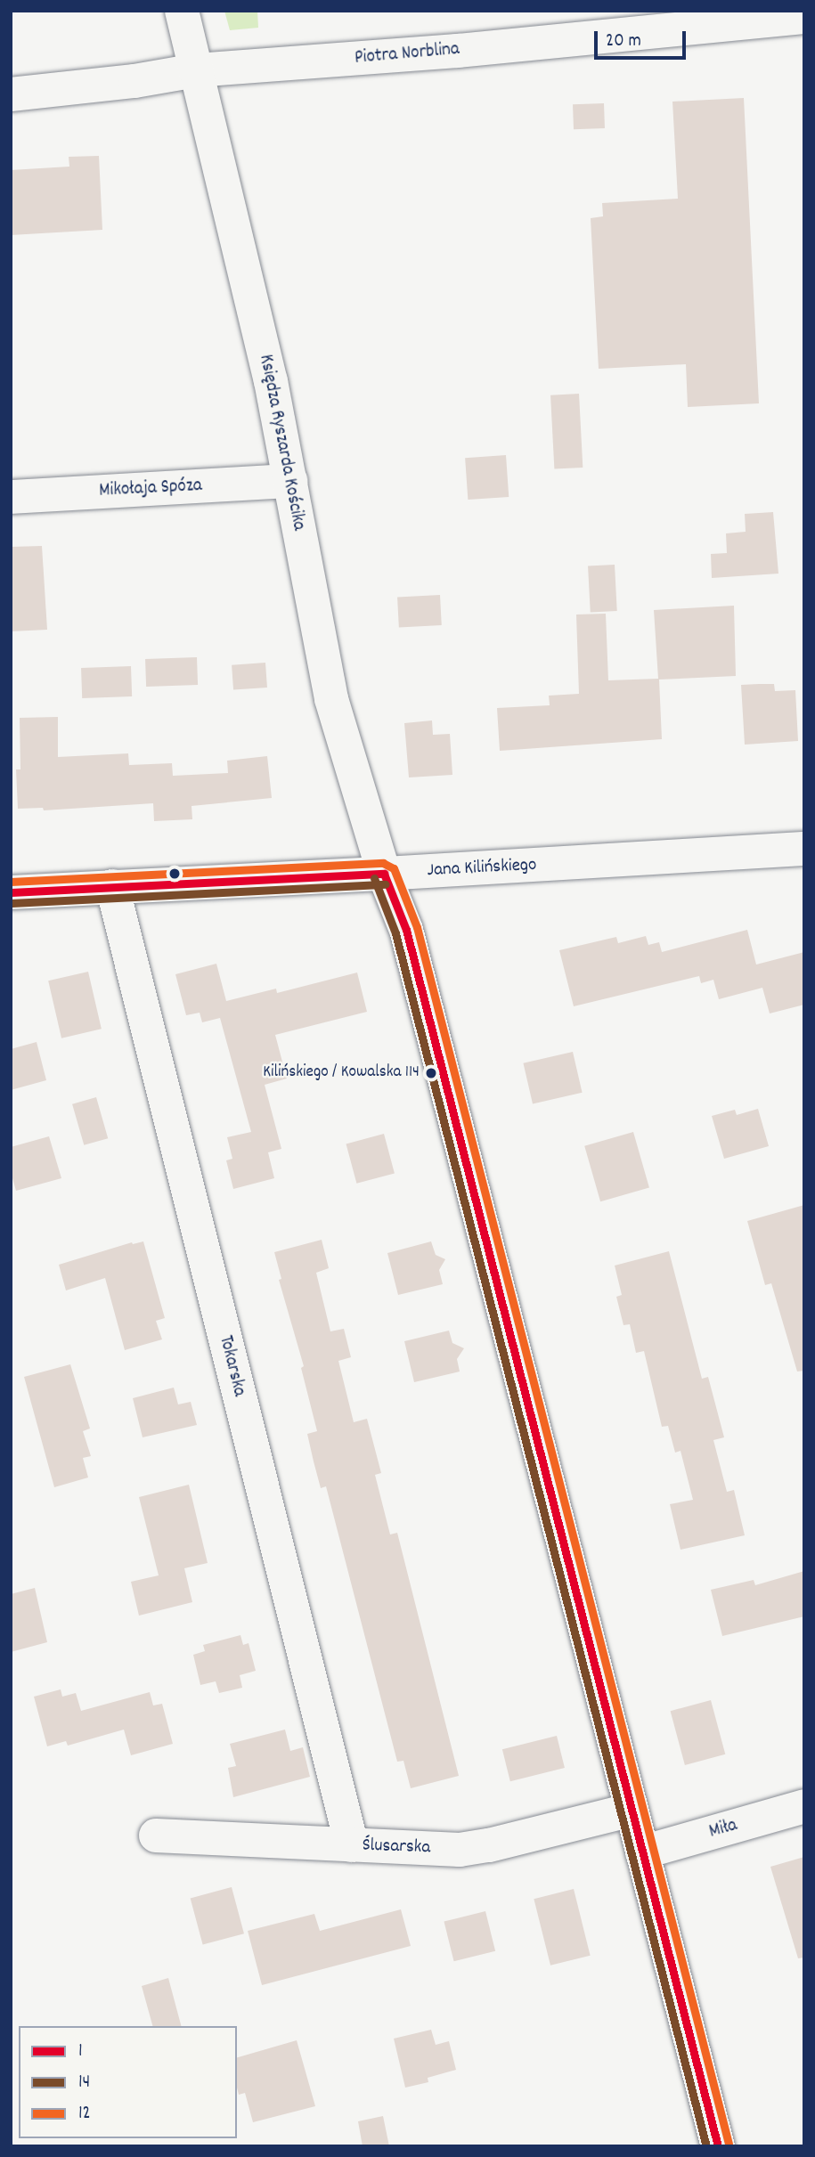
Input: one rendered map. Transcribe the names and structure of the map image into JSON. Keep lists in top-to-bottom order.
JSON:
{
  "streets": {
    "street": [
      "Piotra Norblina",
      "Księdza Ryszarda Kościka",
      "Mikołaja Spóza",
      "Jana Kilińskiego",
      "Tokarska",
      "Miła",
      "Ślusarska"
    ]
  },
  "crossings": [
    ["Piotra Norblina", "Księdza Ryszarda Kościka"],
    ["Księdza Ryszarda Kościka", "Mikołaja Spóza"],
    ["Księdza Ryszarda Kościka", "Jana Kilińskiego"],
    ["Księdza Ryszarda Kościka", "Miła"],
    ["Księdza Ryszarda Kościka", "Ślusarska"],
    ["Jana Kilińskiego", "Tokarska"],
    ["Tokarska", "Ślusarska"]
  ],
  "places": ["Kilińskiego / Kowalska 114"],
  "lines": ["transit line 12", "transit line 1", "transit line 14"],
  "legend": ["1", "14", "12"],
  "scale_bar": "20 m"
}
